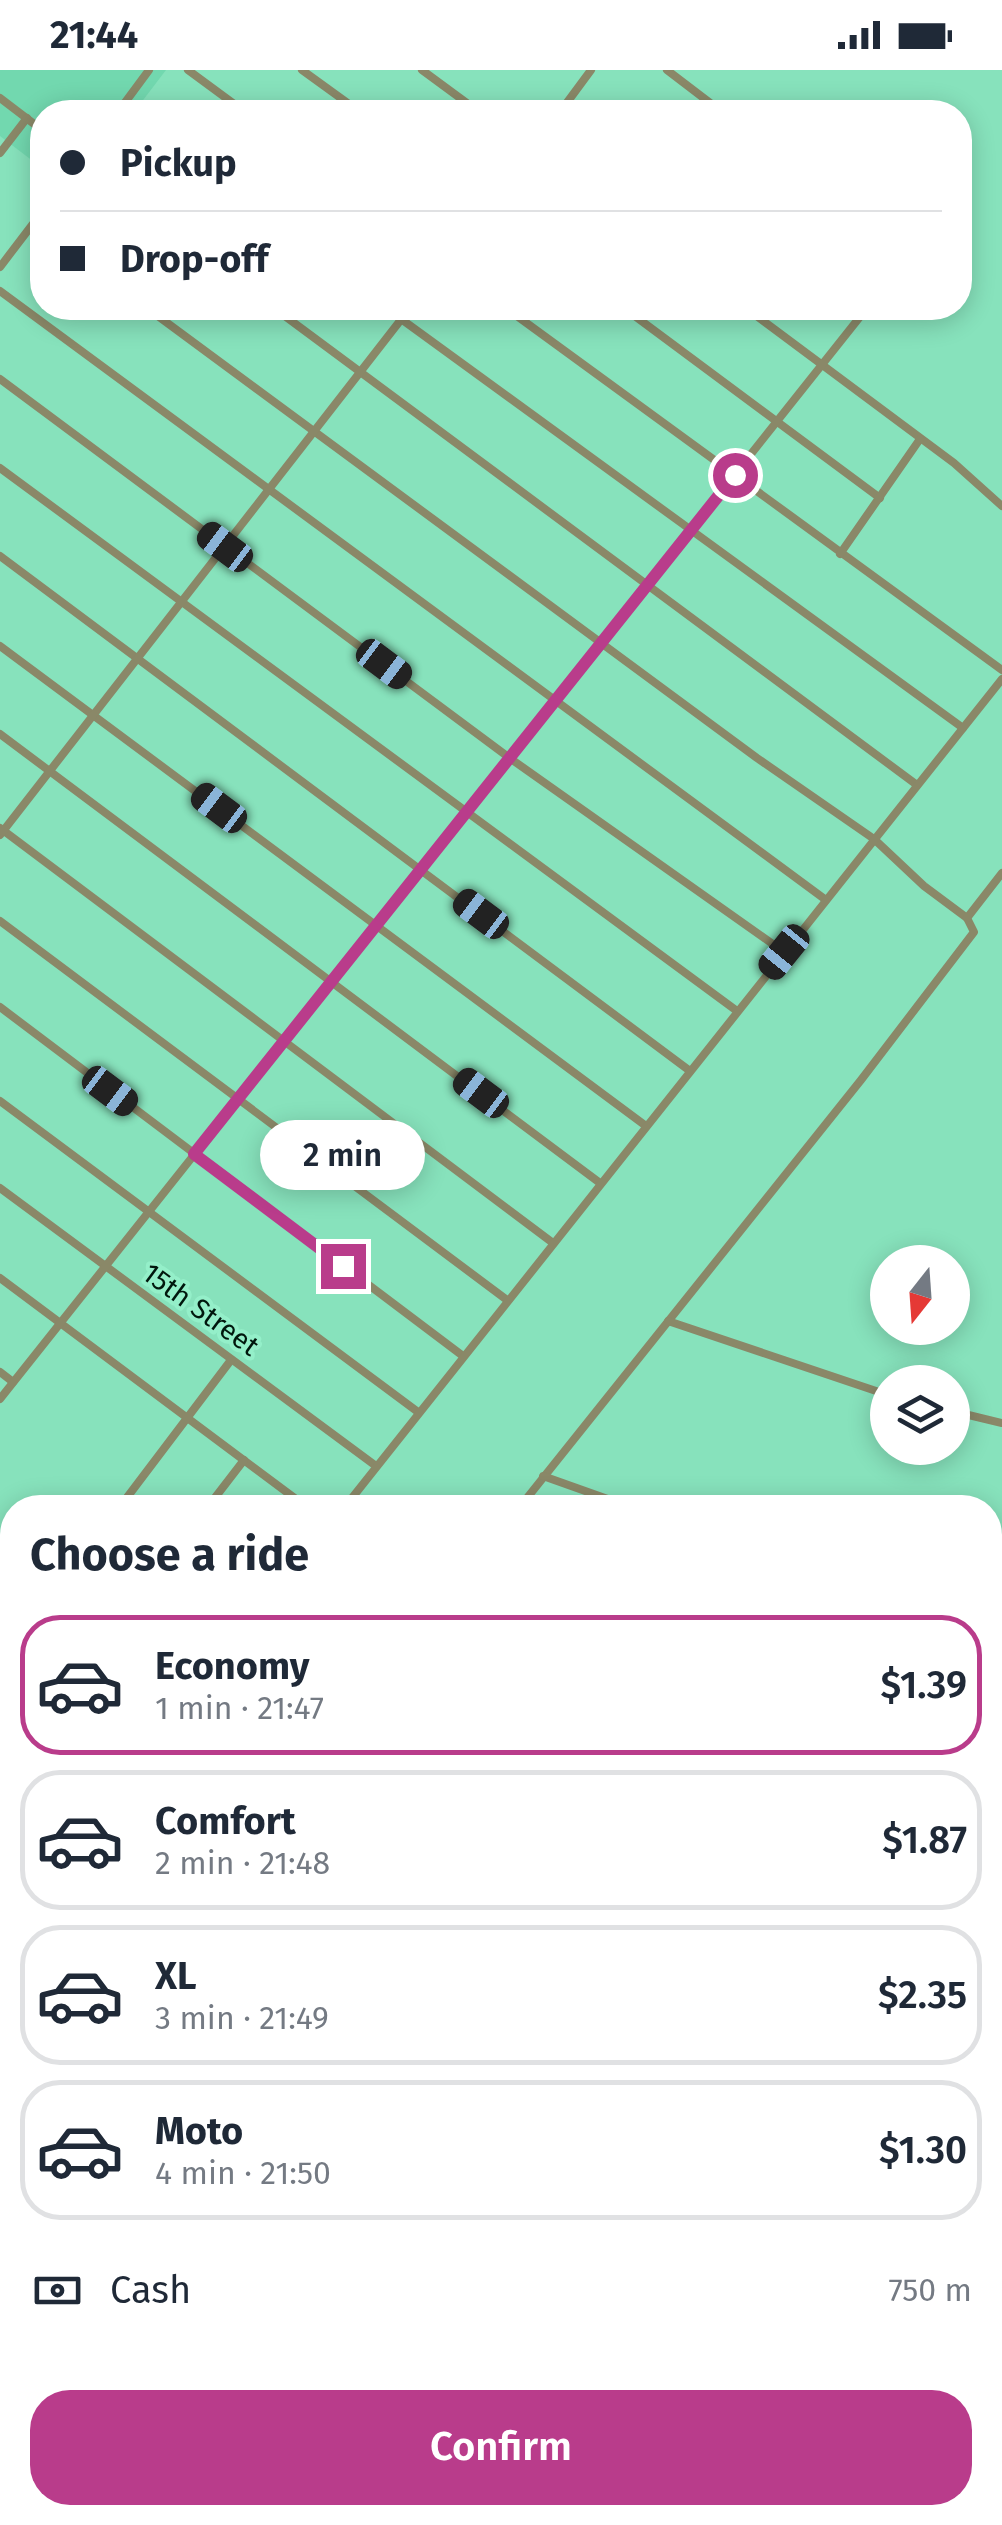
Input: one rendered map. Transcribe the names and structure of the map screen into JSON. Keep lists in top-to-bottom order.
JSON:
{
  "streets": {
    "street": ["15th Street"]
  },
  "north": "bottom",
  "page": {
    "status": "21:44",
    "banner": ["Pickup", "Drop-off"],
    "bubble": "2 min",
    "heading": "Choose a ride",
    "list": [
      {
        "name": "Economy",
        "note": "1 min · 21:47",
        "value": "$1.39"
      },
      {
        "name": "Comfort",
        "note": "2 min · 21:48",
        "value": "$1.87"
      },
      {
        "name": "XL",
        "note": "3 min · 21:49",
        "value": "$2.35"
      },
      {
        "name": "Moto",
        "note": "4 min · 21:50",
        "value": "$1.30"
      }
    ],
    "pay": ["Cash", "750 m"],
    "buttons": "Confirm"
  }
}
